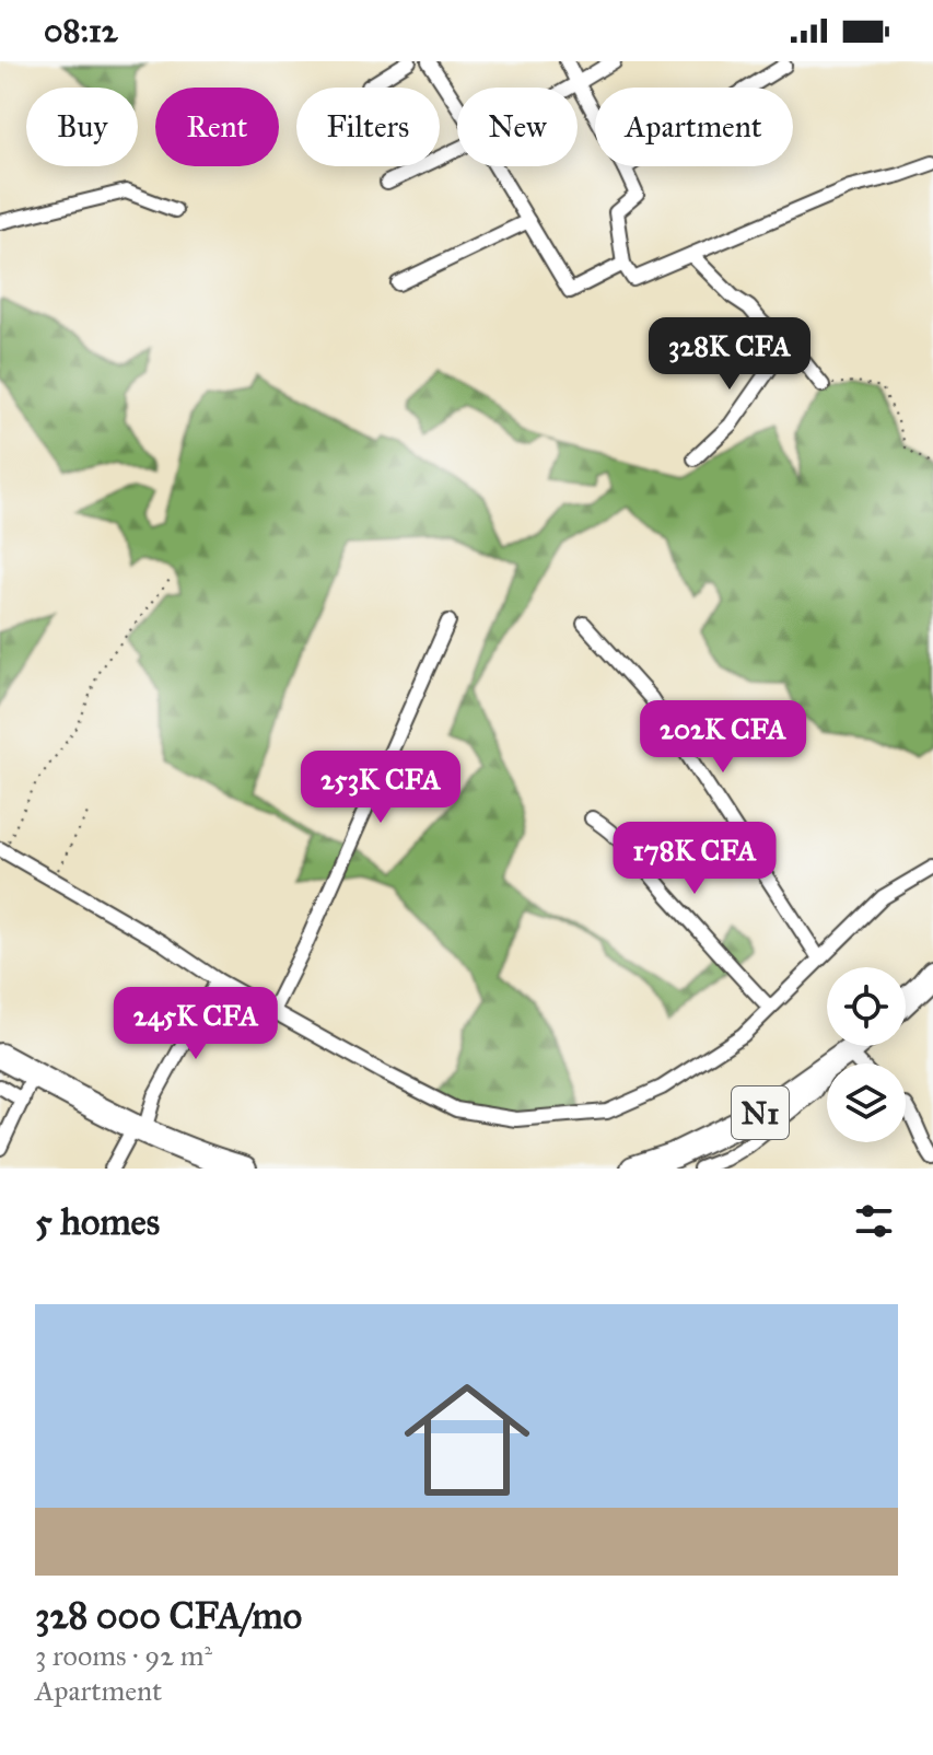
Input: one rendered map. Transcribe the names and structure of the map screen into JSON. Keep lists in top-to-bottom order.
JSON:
{
  "streets": {
    "highway": ["N1"]
  },
  "page": {
    "status": "08:12",
    "chip": [
      "Buy",
      "Rent",
      "Filters",
      "New",
      "Apartment"
    ],
    "price": [
      "328K CFA",
      "202K CFA",
      "253K CFA",
      "178K CFA",
      "245K CFA"
    ],
    "heading": "5 homes",
    "list": [
      {
        "name": "328 000 CFA/mo",
        "note": "3 rooms · 92 m² · Apartment"
      }
    ]
  }
}
